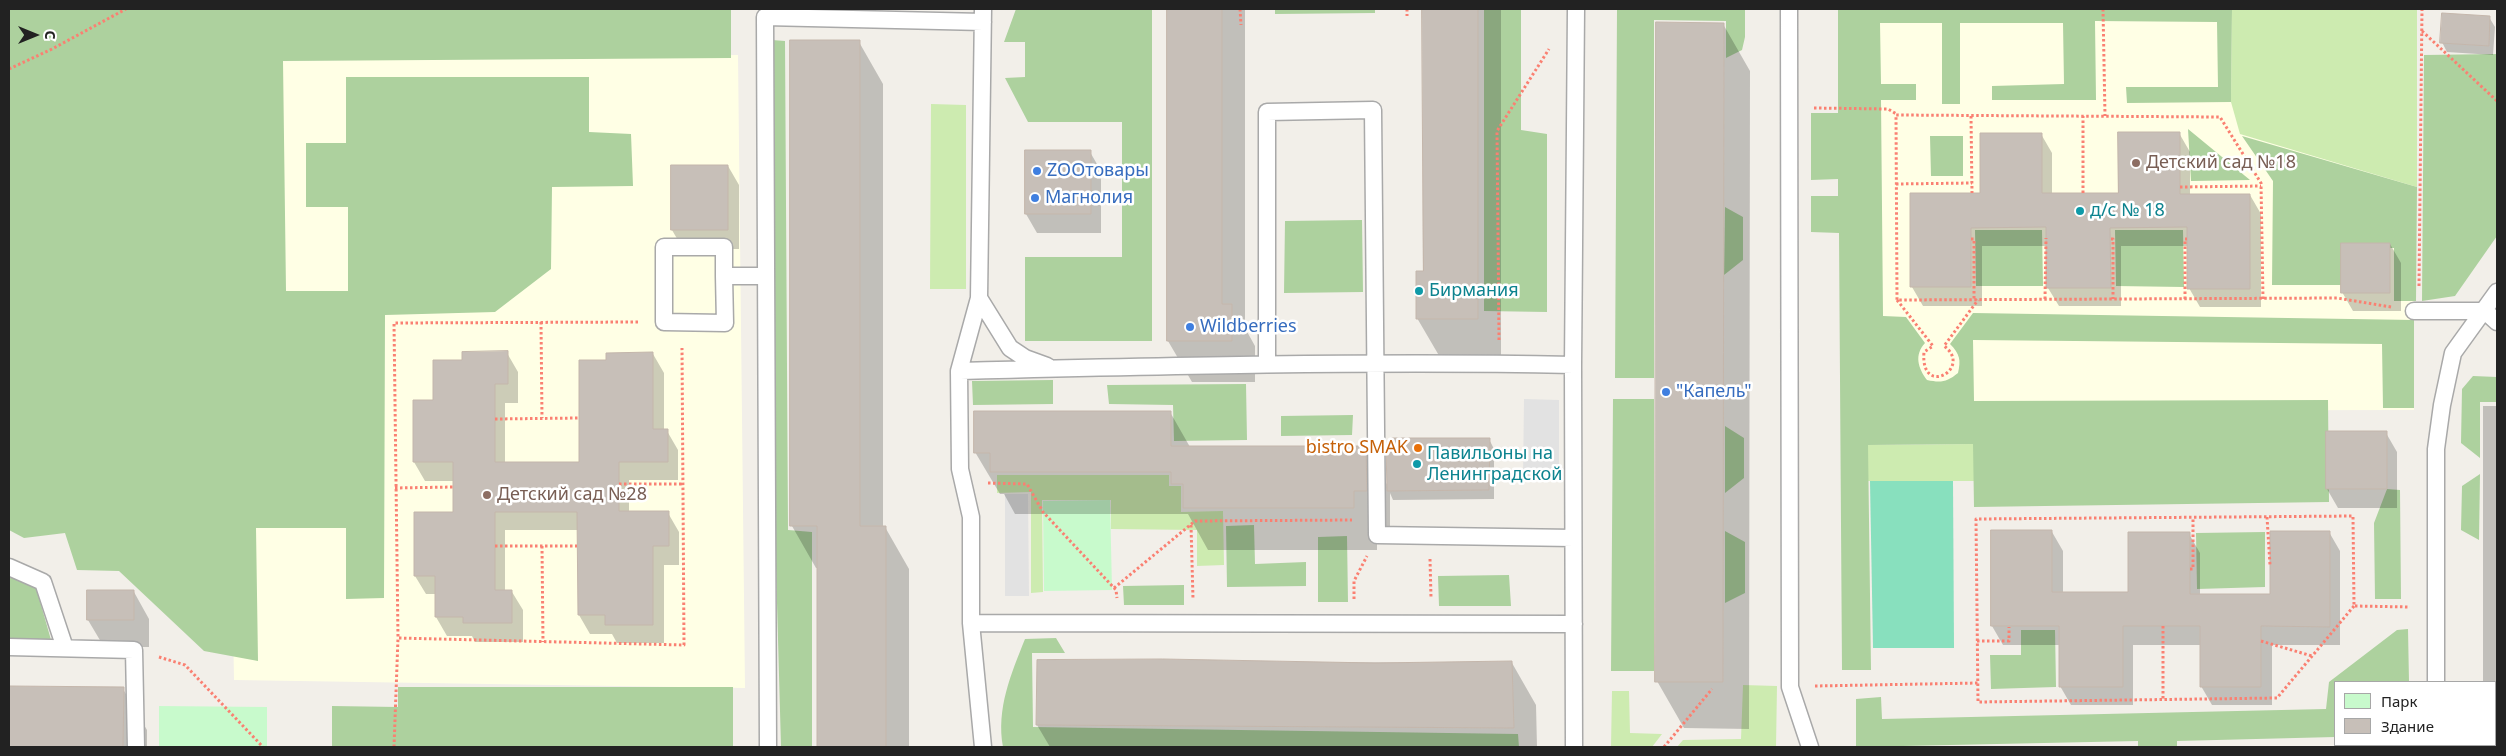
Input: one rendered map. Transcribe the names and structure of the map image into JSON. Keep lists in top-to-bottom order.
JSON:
{
  "places": [
    "Детский сад №18",
    "ZOOтовары",
    "Магнолия",
    "д/с № 18",
    "Бирмания",
    "Wildberries",
    "\"Капель\"",
    "bistro SMAK",
    "Павильоны на Ленинградской",
    "Детский сад №28"
  ],
  "legend": ["Парк", "Здание"],
  "north": "right"
}
